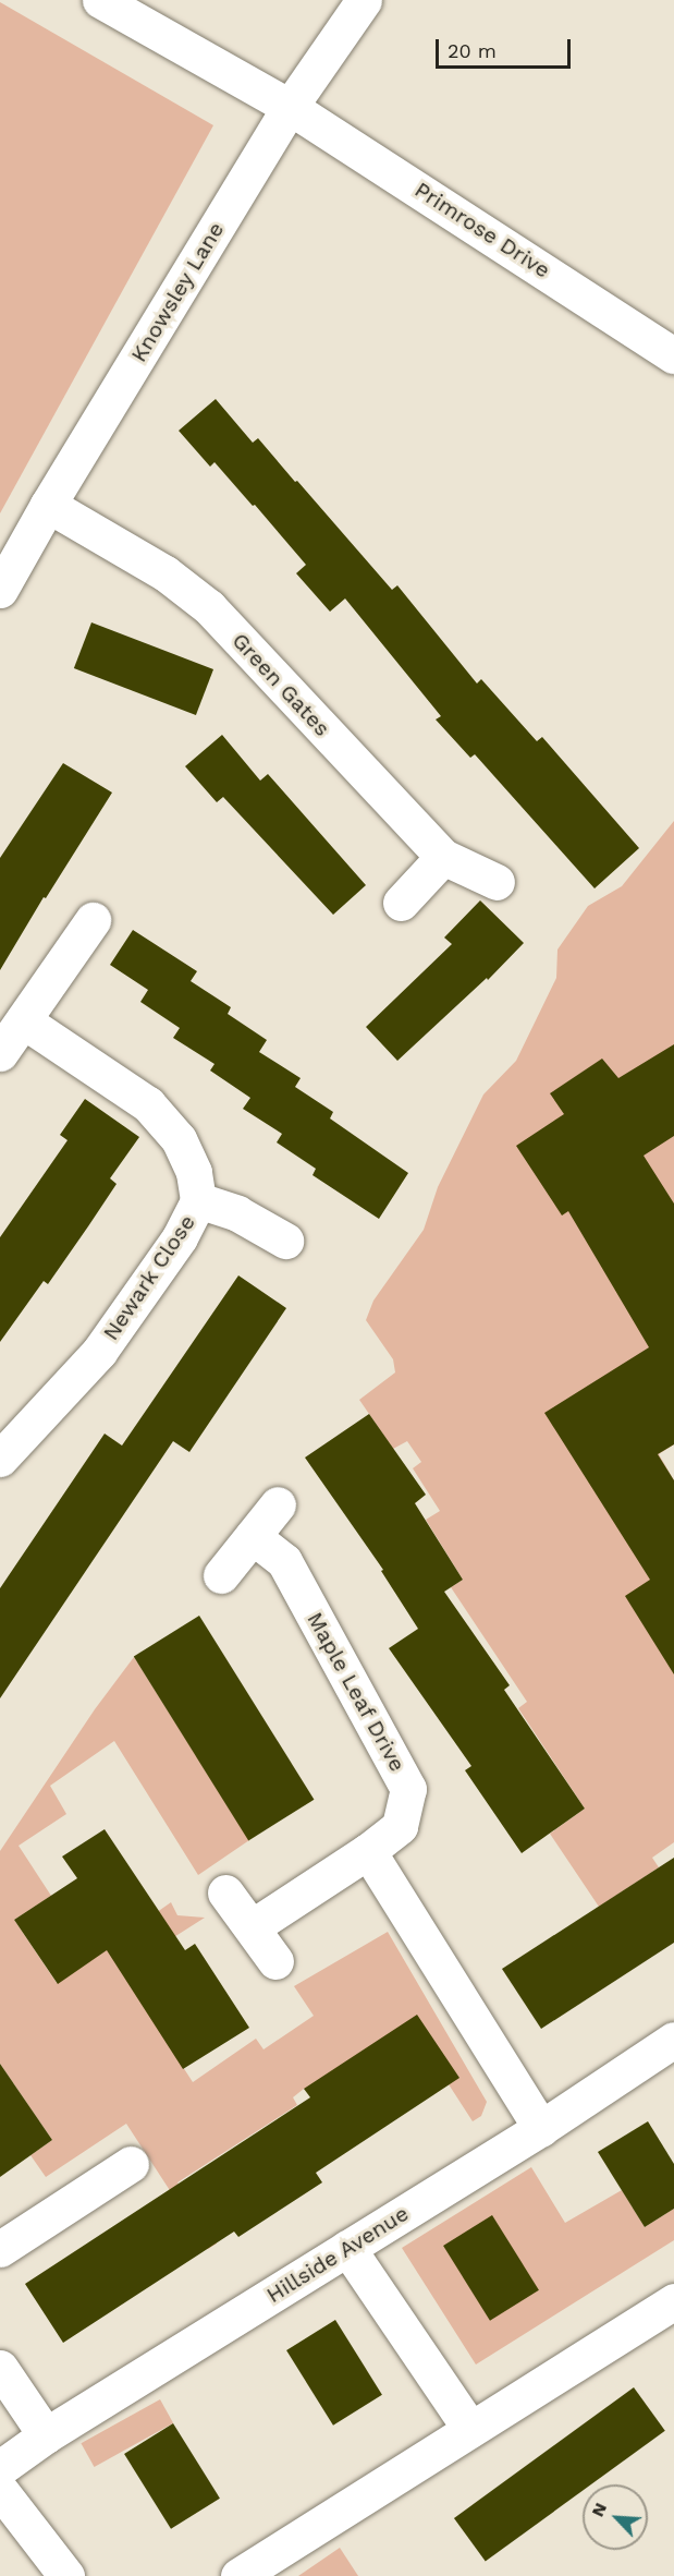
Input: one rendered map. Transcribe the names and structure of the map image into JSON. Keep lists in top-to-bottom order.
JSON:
{
  "streets": {
    "street": [
      "Primrose Drive",
      "Knowsley Lane",
      "Green Gates",
      "Newark Close",
      "Maple Leaf Drive",
      "Hillside Avenue"
    ]
  },
  "crossings": [
    ["Primrose Drive", "Knowsley Lane"],
    ["Knowsley Lane", "Green Gates"]
  ],
  "scale_bar": "20 m",
  "north": "top left"
}
